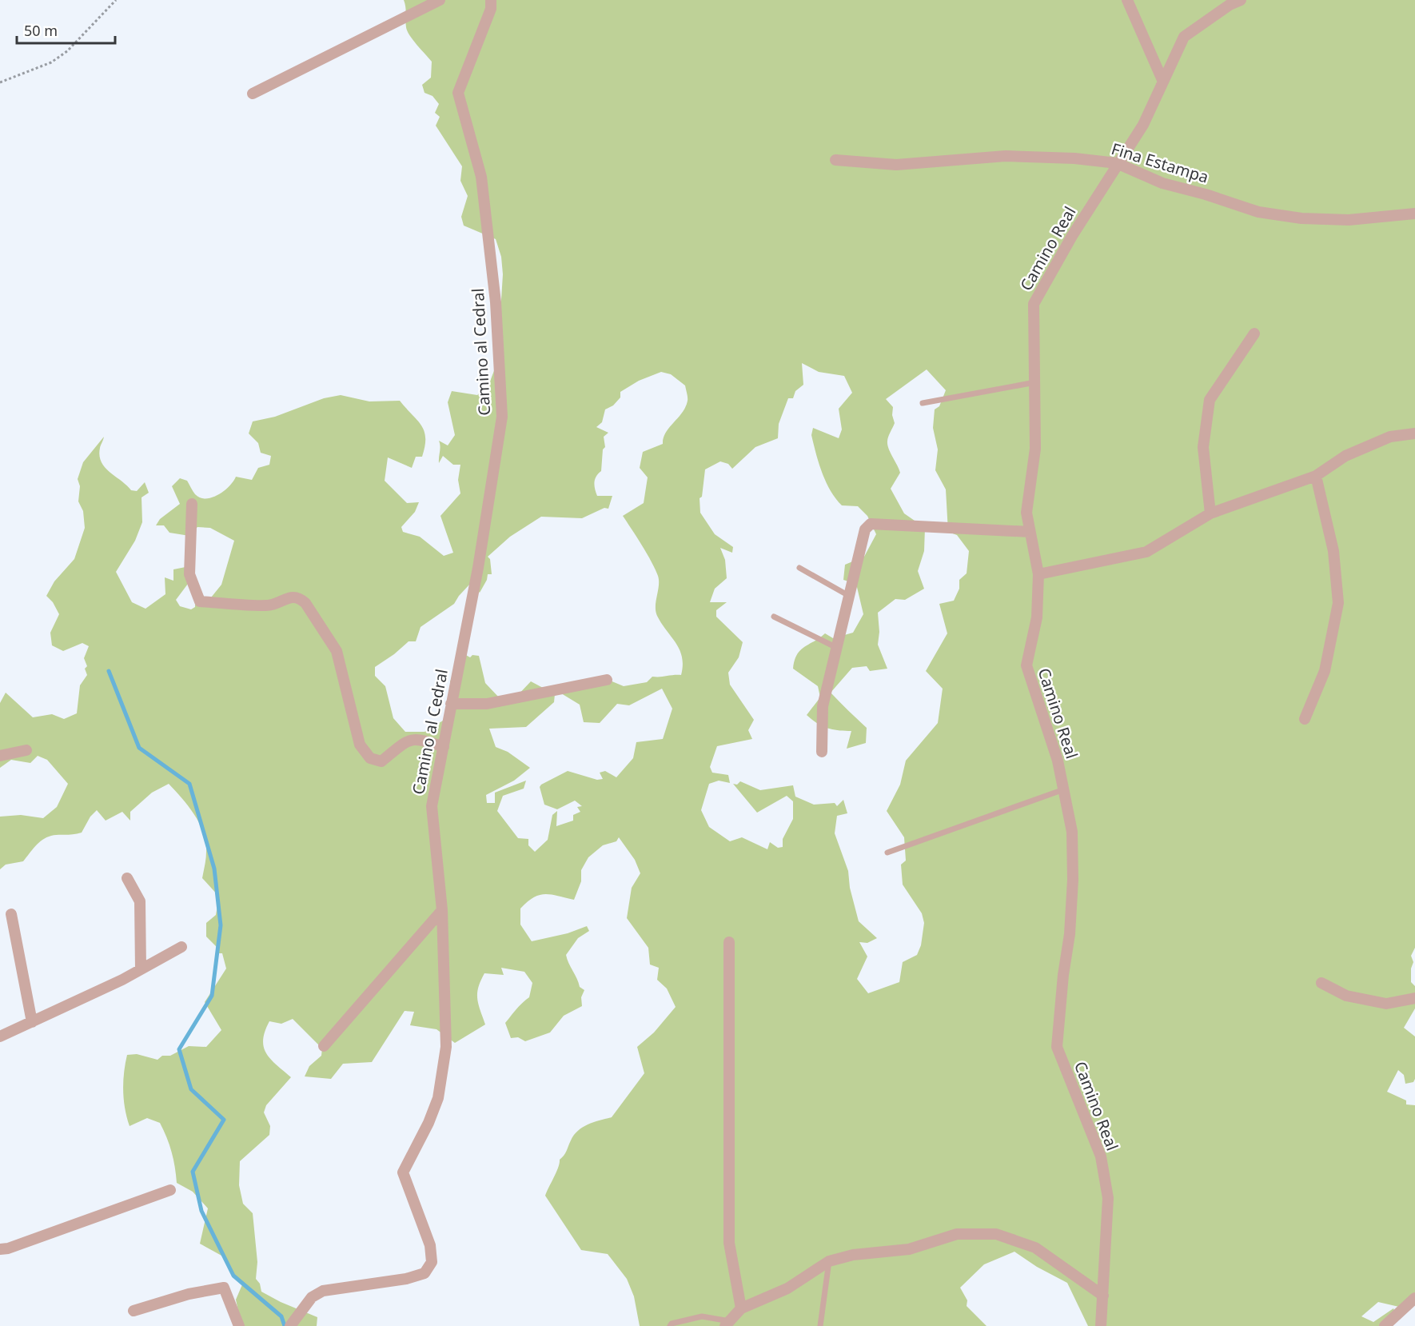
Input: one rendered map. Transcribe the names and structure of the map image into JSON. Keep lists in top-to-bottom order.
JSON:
{
  "streets": {
    "street": ["Fina Estampa", "Camino Real", "Camino al Cedral"]
  },
  "crossings": [
    ["Fina Estampa", "Camino Real"]
  ],
  "scale_bar": "50 m"
}
